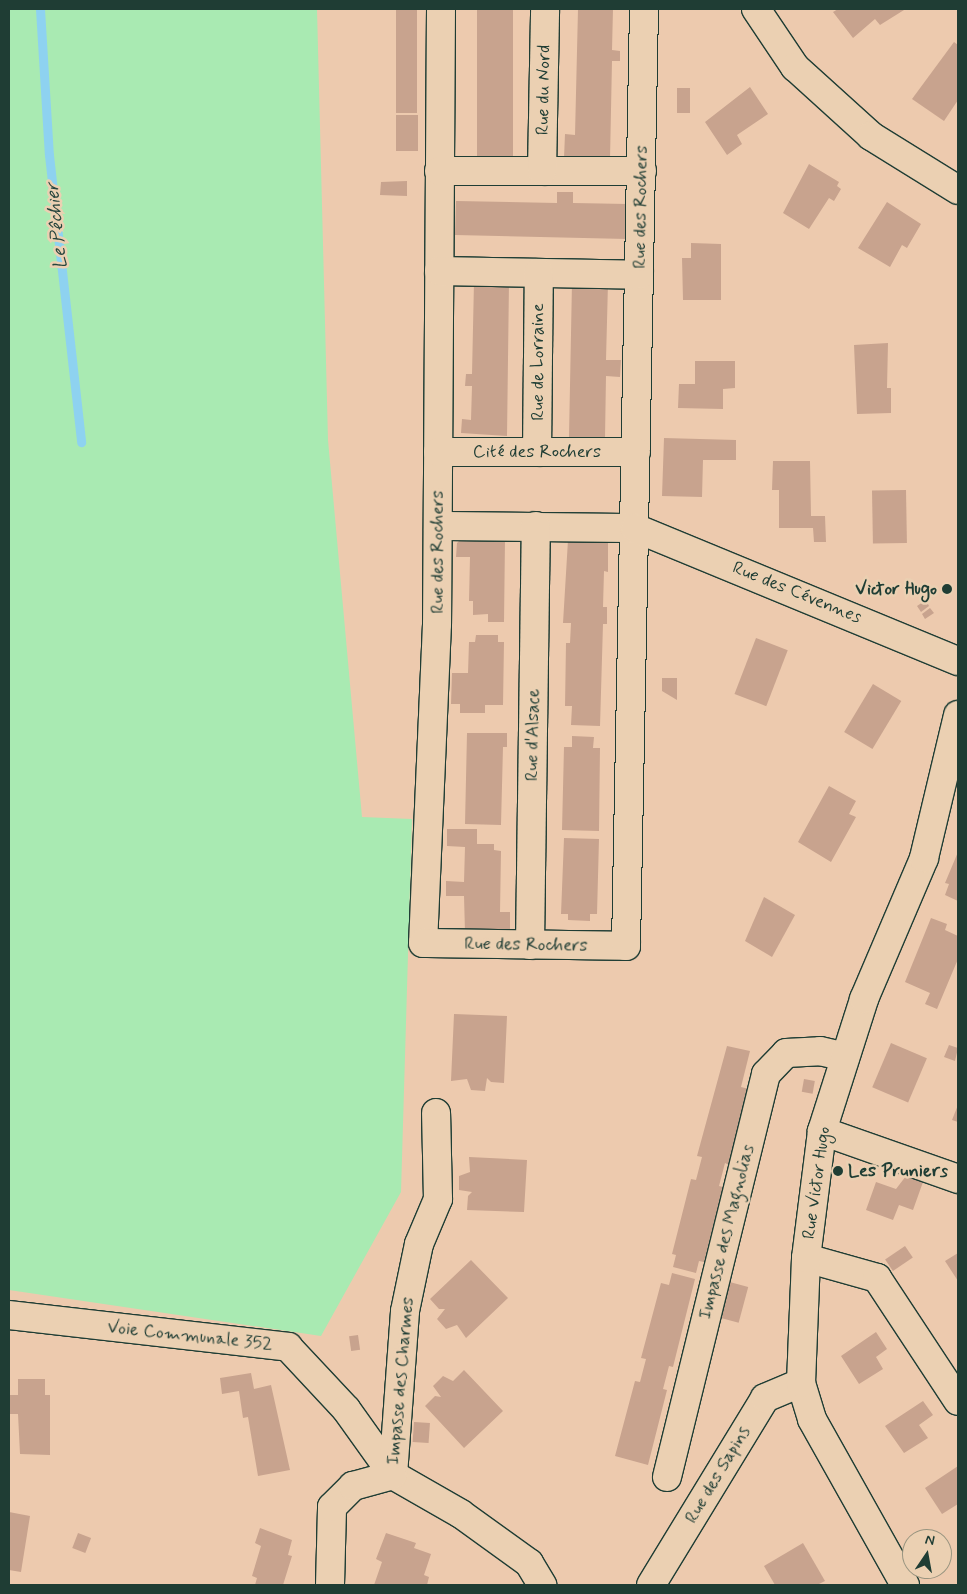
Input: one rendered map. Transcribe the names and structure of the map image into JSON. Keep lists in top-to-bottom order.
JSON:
{
  "streets": {
    "street": [
      "Rue du Nord",
      "Rue des Rochers",
      "Rue de Lorraine",
      "Cité des Rochers",
      "Rue des Cévennes",
      "Rue d'Alsace",
      "Rue Victor Hugo",
      "Impasse des Magnolias",
      "Voie Communale 352",
      "Impasse des Charmes",
      "Rue des Sapins"
    ]
  },
  "crossings": [
    ["Rue des Rochers", "Cité des Rochers"],
    ["Rue des Rochers", "Rue des Cévennes"],
    ["Rue des Rochers", "Rue d'Alsace"],
    ["Rue de Lorraine", "Cité des Rochers"],
    ["Rue Victor Hugo", "Impasse des Magnolias"],
    ["Rue Victor Hugo", "Rue des Sapins"],
    ["Voie Communale 352", "Impasse des Charmes"]
  ],
  "water": ["Le Pêchier"],
  "places": ["Victor Hugo", "Les Pruniers"],
  "north": "top"
}
